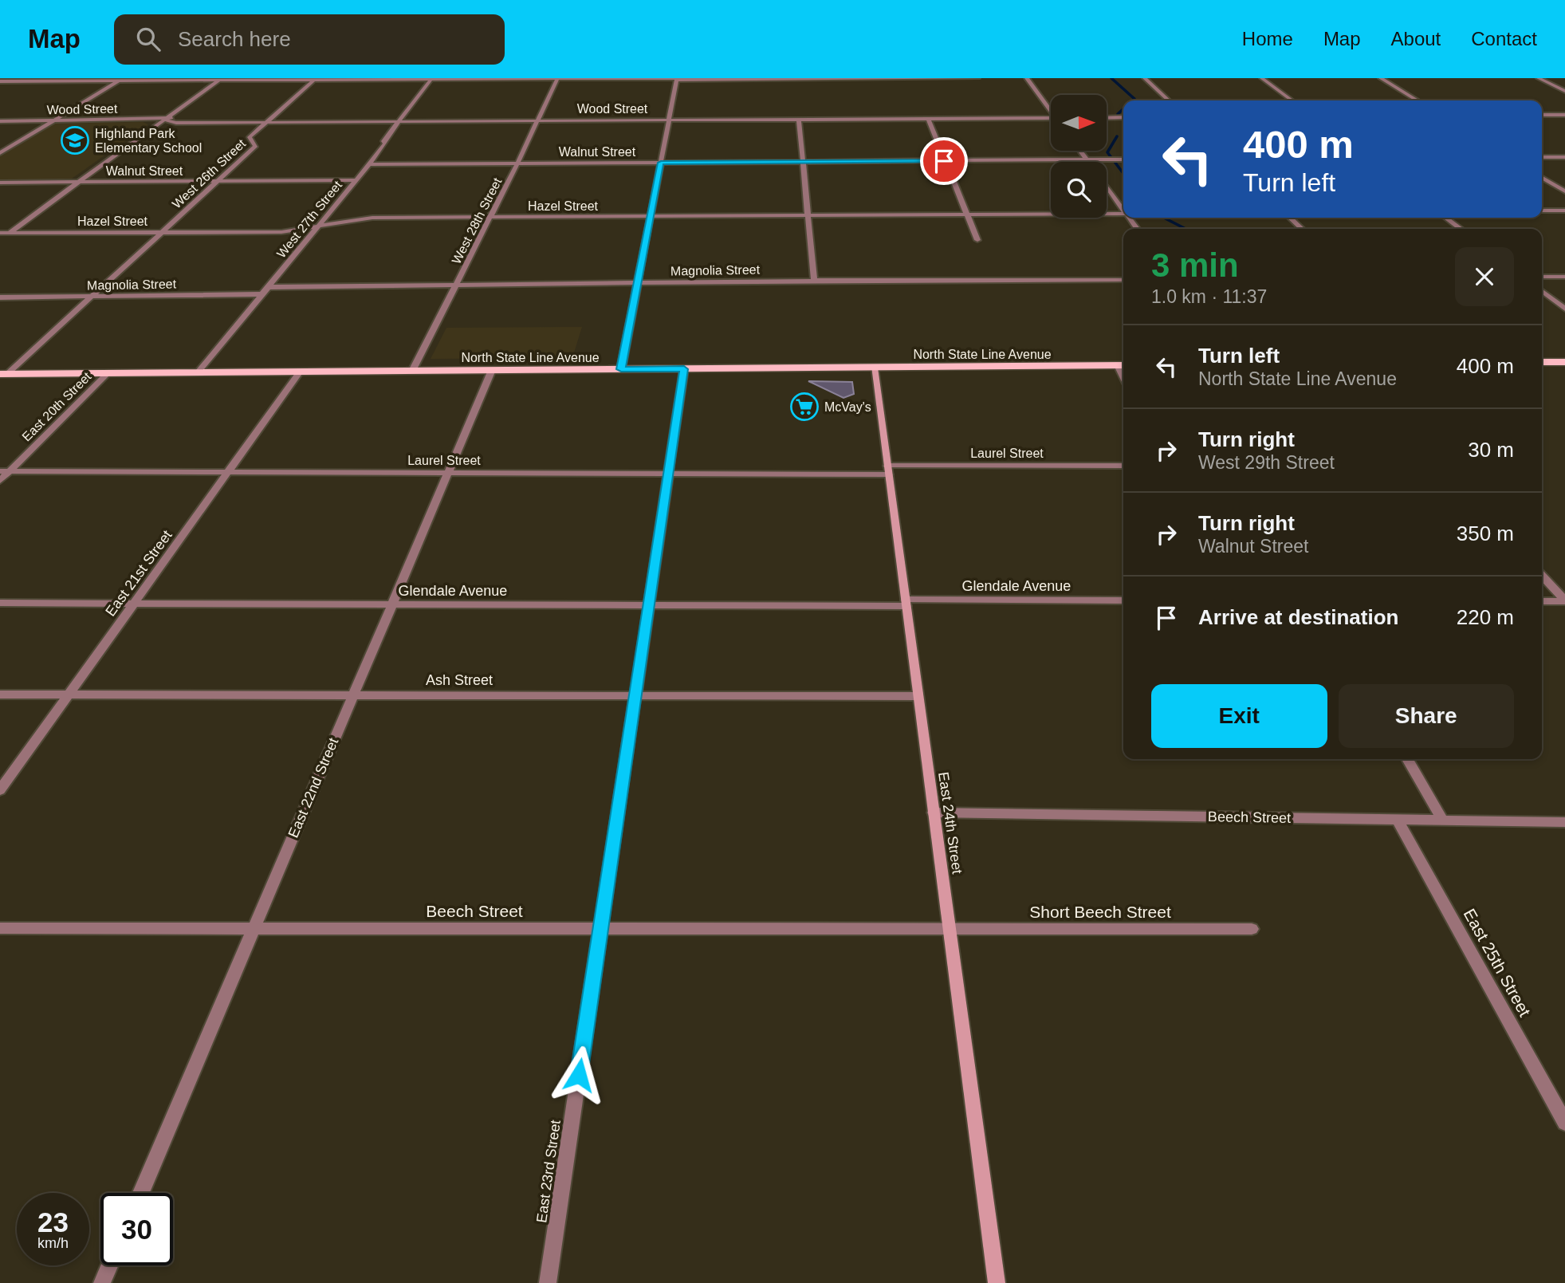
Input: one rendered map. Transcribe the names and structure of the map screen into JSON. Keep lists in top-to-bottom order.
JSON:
{
  "streets": {
    "main road": ["North State Line Avenue", "East 24th Street"],
    "street": [
      "Wood Street",
      "Walnut Street",
      "West 26th Street",
      "Hazel Street",
      "West 27th Street",
      "West 28th Street",
      "Magnolia Street",
      "East 20th Street",
      "Laurel Street",
      "East 21st Street",
      "Glendale Avenue",
      "Ash Street",
      "East 22nd Street",
      "Beech Street",
      "Short Beech Street",
      "East 25th Street",
      "East 23rd Street"
    ]
  },
  "crossings": [
    ["Wood Street", "West 26th Street"],
    ["Wood Street", "West 27th Street"],
    ["Wood Street", "West 28th Street"],
    ["Walnut Street", "West 26th Street"],
    ["Walnut Street", "West 27th Street"],
    ["Walnut Street", "West 28th Street"],
    ["West 26th Street", "Hazel Street"],
    ["West 26th Street", "Magnolia Street"],
    ["West 26th Street", "North State Line Avenue"],
    ["Hazel Street", "West 27th Street"],
    ["Hazel Street", "West 28th Street"],
    ["West 27th Street", "Magnolia Street"],
    ["West 27th Street", "North State Line Avenue"],
    ["West 28th Street", "Magnolia Street"],
    ["West 28th Street", "North State Line Avenue"],
    ["North State Line Avenue", "East 20th Street"],
    ["North State Line Avenue", "East 21st Street"],
    ["North State Line Avenue", "East 22nd Street"],
    ["North State Line Avenue", "East 24th Street"],
    ["North State Line Avenue", "East 23rd Street"],
    ["East 20th Street", "Laurel Street"],
    ["Laurel Street", "East 21st Street"],
    ["Laurel Street", "East 22nd Street"],
    ["Laurel Street", "East 24th Street"],
    ["Laurel Street", "East 23rd Street"],
    ["East 21st Street", "Glendale Avenue"],
    ["East 21st Street", "Ash Street"],
    ["Glendale Avenue", "East 22nd Street"],
    ["Glendale Avenue", "East 24th Street"],
    ["Glendale Avenue", "East 23rd Street"],
    ["Ash Street", "East 22nd Street"],
    ["Ash Street", "East 24th Street"],
    ["Ash Street", "East 23rd Street"],
    ["East 22nd Street", "Beech Street"],
    ["Beech Street", "East 24th Street"],
    ["Beech Street", "Short Beech Street"],
    ["Beech Street", "East 25th Street"],
    ["Beech Street", "East 23rd Street"],
    ["East 24th Street", "Short Beech Street"]
  ],
  "places": {
    "school or university": ["Highland Park Elementary School"],
    "supermarket": ["McVay's"]
  },
  "north": "right",
  "page": {
    "header": "Map",
    "search": "Search here",
    "nav": [
      "Home",
      "Map",
      "About",
      "Contact"
    ],
    "turn": ["400 m", "Turn left"],
    "heading": ["3 min", "1.0 km · 11:37"],
    "list": [
      {
        "name": "Turn left",
        "note": "North State Line Avenue",
        "value": "400 m"
      },
      {
        "name": "Turn right",
        "note": "West 29th Street",
        "value": "30 m"
      },
      {
        "name": "Turn right",
        "note": "Walnut Street",
        "value": "350 m"
      },
      {
        "name": "Arrive at destination",
        "value": "220 m"
      }
    ],
    "buttons": ["Exit", "Share"],
    "speed": "23 km/h",
    "limit": "30"
  }
}
